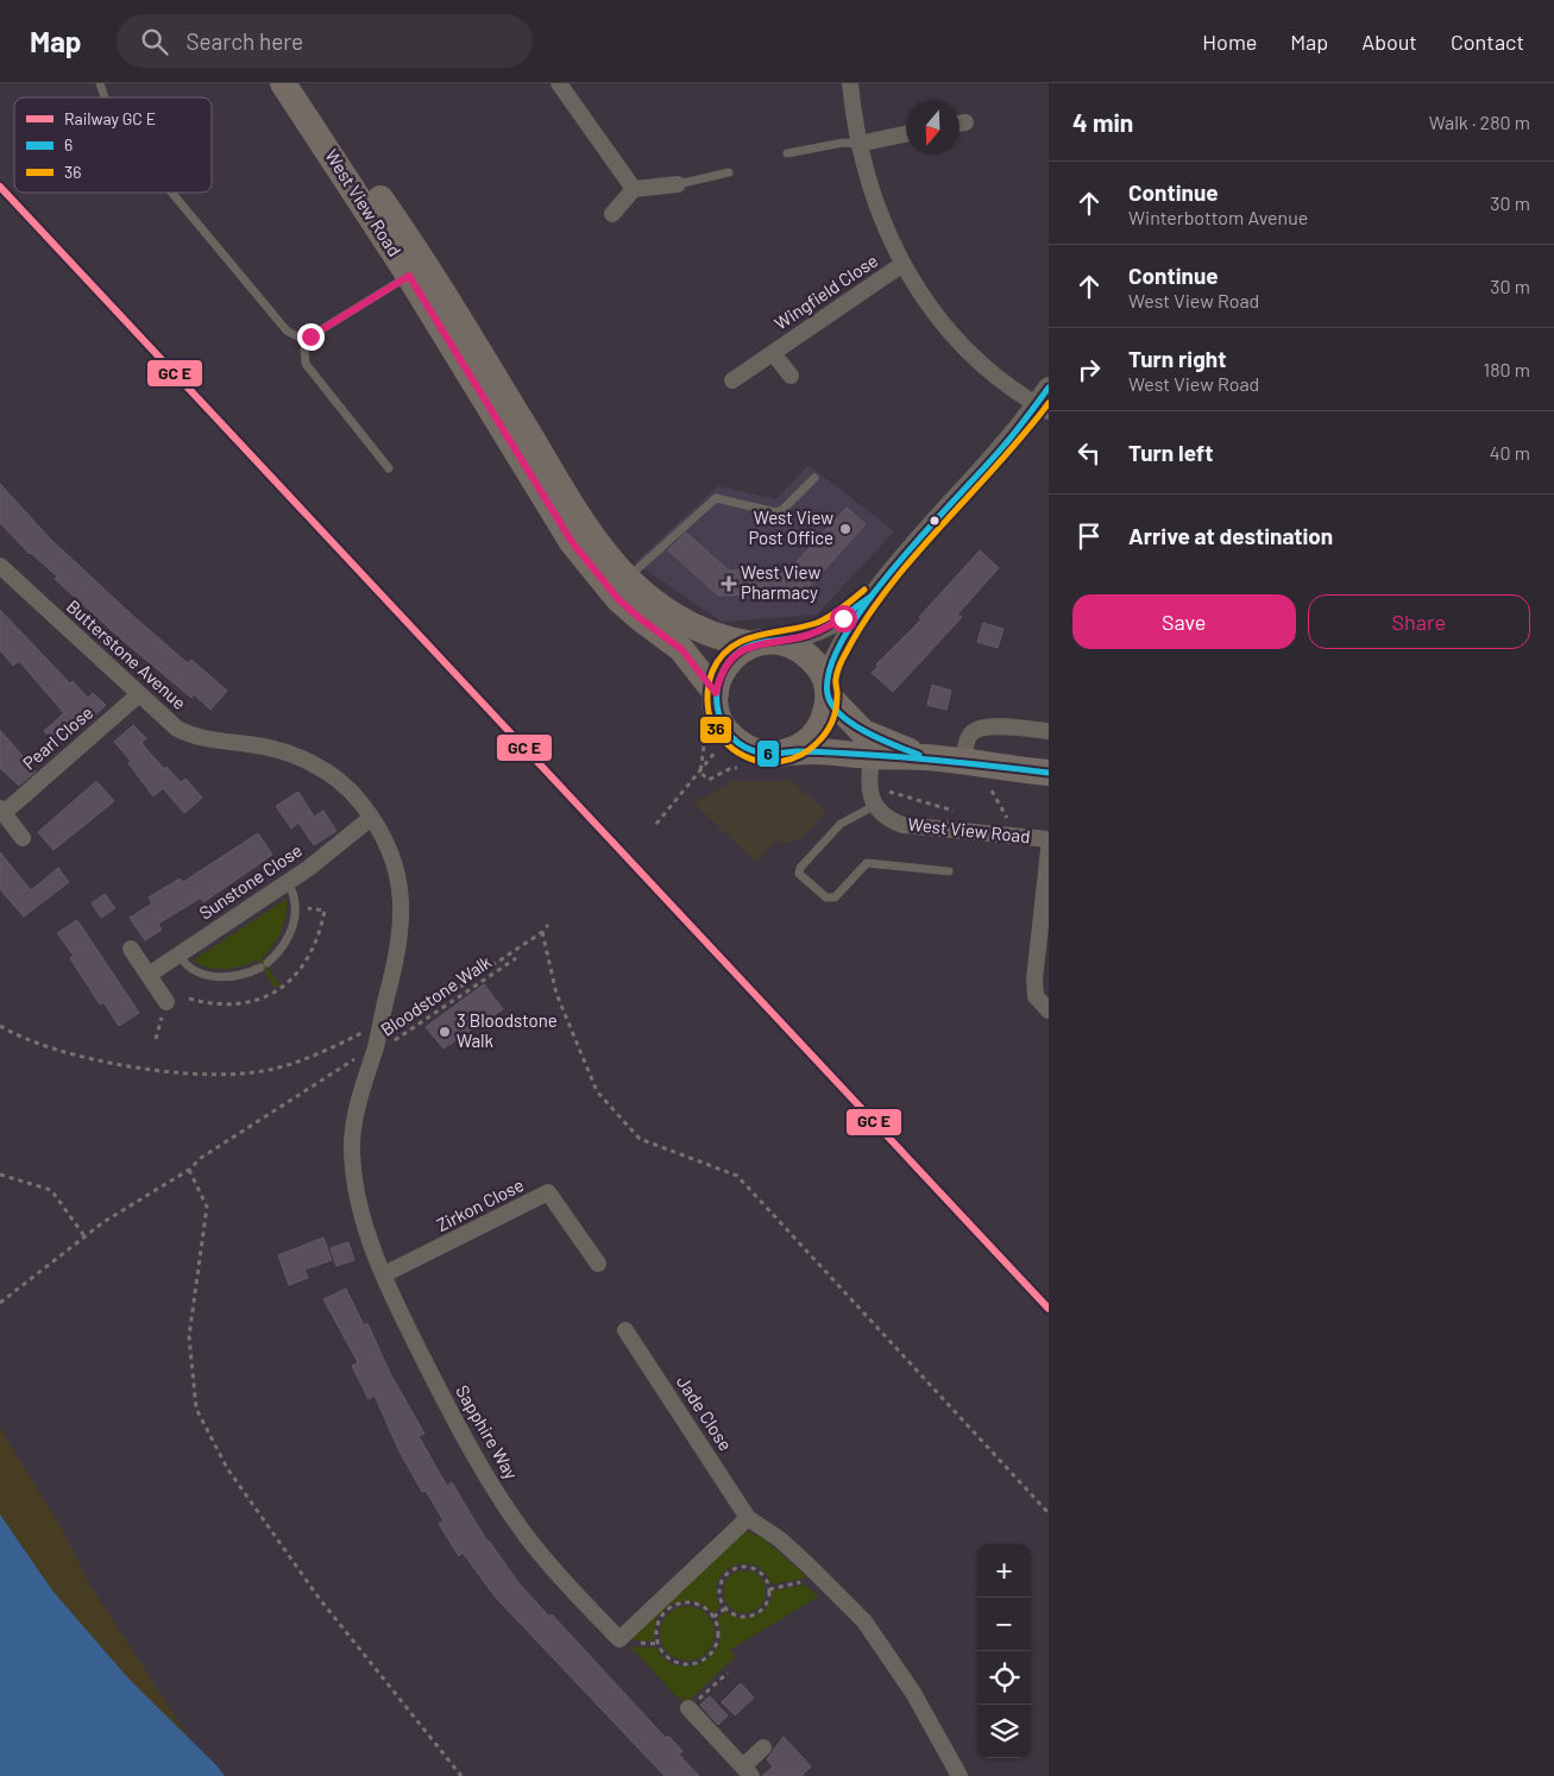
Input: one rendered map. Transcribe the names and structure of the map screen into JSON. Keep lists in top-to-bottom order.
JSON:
{
  "streets": {
    "main road": ["West View Road"],
    "street": [
      "Wingfield Close",
      "Butterstone Avenue",
      "Pearl Close",
      "Sunstone Close",
      "Zirkon Close",
      "Jade Close",
      "Sapphire Way"
    ],
    "path": ["Bloodstone Walk"]
  },
  "crossings": [
    ["Butterstone Avenue", "Pearl Close"],
    ["Butterstone Avenue", "Sunstone Close"],
    ["Butterstone Avenue", "Bloodstone Walk"],
    ["Butterstone Avenue", "Sapphire Way"],
    ["Bloodstone Walk", "Sapphire Way"],
    ["Zirkon Close", "Sapphire Way"],
    ["Jade Close", "Sapphire Way"]
  ],
  "places": {
    "other": ["West View Post Office", "3 Bloodstone Walk"],
    "health": ["West View Pharmacy"]
  },
  "lines": ["transit line 6", "transit line 36"],
  "legend": ["Railway GC E", "6", "36"],
  "north": "bottom",
  "page": {
    "header": "Map",
    "search": "Search here",
    "nav": [
      "Home",
      "Map",
      "About",
      "Contact"
    ],
    "heading": ["4 min", "Walk · 280 m"],
    "list": [
      ["Continue", "Winterbottom Avenue", "30 m"],
      ["Continue", "West View Road", "30 m"],
      ["Turn right", "West View Road", "180 m"],
      ["Turn left", "40 m"],
      "Arrive at destination"
    ],
    "buttons": ["Save", "Share"],
    "map_buttons": ["+", "−"]
  }
}
